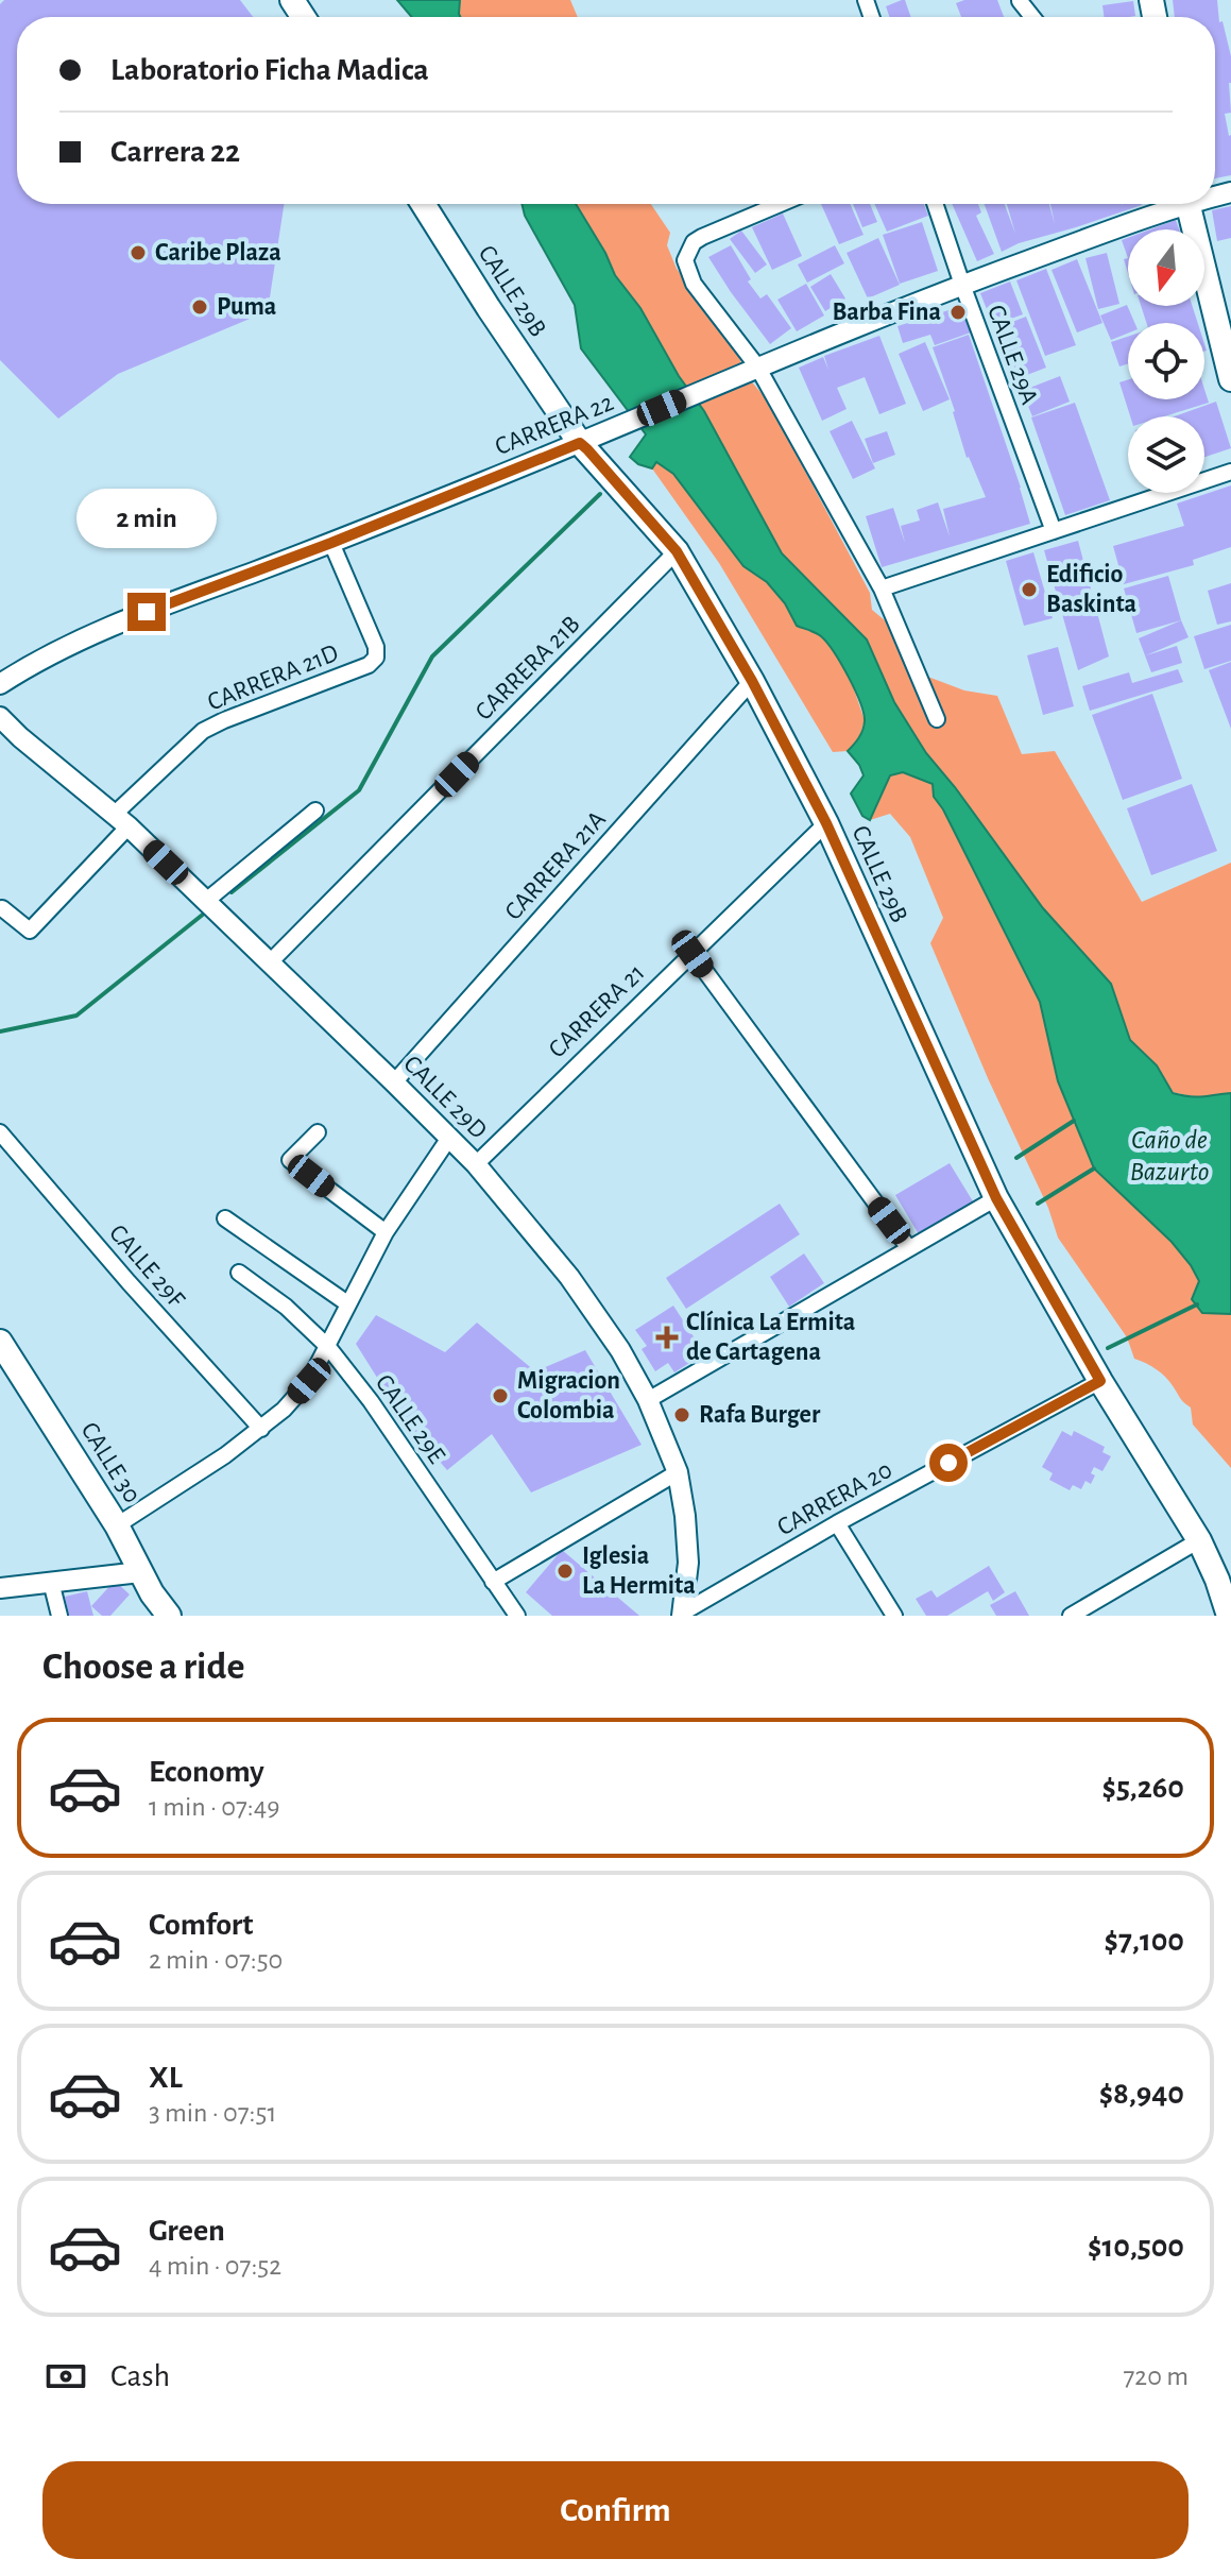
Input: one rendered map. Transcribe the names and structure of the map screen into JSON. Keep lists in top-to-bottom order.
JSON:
{
  "streets": {
    "main road": ["CALLE 29B", "CALLE 30"],
    "street": [
      "CALLE 29A",
      "CARRERA 22",
      "CARRERA 21B",
      "CARRERA 21D",
      "CARRERA 21A",
      "CARRERA 21",
      "CALLE 29D",
      "CALLE 29F",
      "CALLE 29E",
      "CARRERA 20"
    ]
  },
  "crossings": [
    ["CALLE 29B", "CARRERA 22"],
    ["CALLE 29B", "CARRERA 21B"],
    ["CALLE 29B", "CARRERA 21A"],
    ["CALLE 29B", "CARRERA 21"],
    ["CALLE 29B", "CARRERA 20"],
    ["CALLE 29A", "CARRERA 22"],
    ["CARRERA 22", "CARRERA 21D"],
    ["CARRERA 21B", "CALLE 29D"],
    ["CARRERA 21D", "CALLE 29D"],
    ["CARRERA 21A", "CALLE 29D"],
    ["CARRERA 21", "CALLE 29D"],
    ["CALLE 29D", "CARRERA 20"]
  ],
  "water": ["Caño de Bazurto"],
  "places": {
    "other": [
      "Caribe Plaza",
      "Puma",
      "Barba Fina",
      "Edificio Baskinta",
      "Migracion Colombia",
      "Rafa Burger",
      "Iglesia La Hermita"
    ],
    "health": ["Clínica La Ermita de Cartagena"]
  },
  "north": "bottom",
  "page": {
    "banner": ["Laboratorio Ficha Madica", "Carrera 22"],
    "bubble": "2 min",
    "heading": "Choose a ride",
    "list": [
      {
        "name": "Economy",
        "note": "1 min · 07:49",
        "value": "$5,260"
      },
      {
        "name": "Comfort",
        "note": "2 min · 07:50",
        "value": "$7,100"
      },
      {
        "name": "XL",
        "note": "3 min · 07:51",
        "value": "$8,940"
      },
      {
        "name": "Green",
        "note": "4 min · 07:52",
        "value": "$10,500"
      }
    ],
    "pay": ["Cash", "720 m"],
    "buttons": "Confirm"
  }
}
